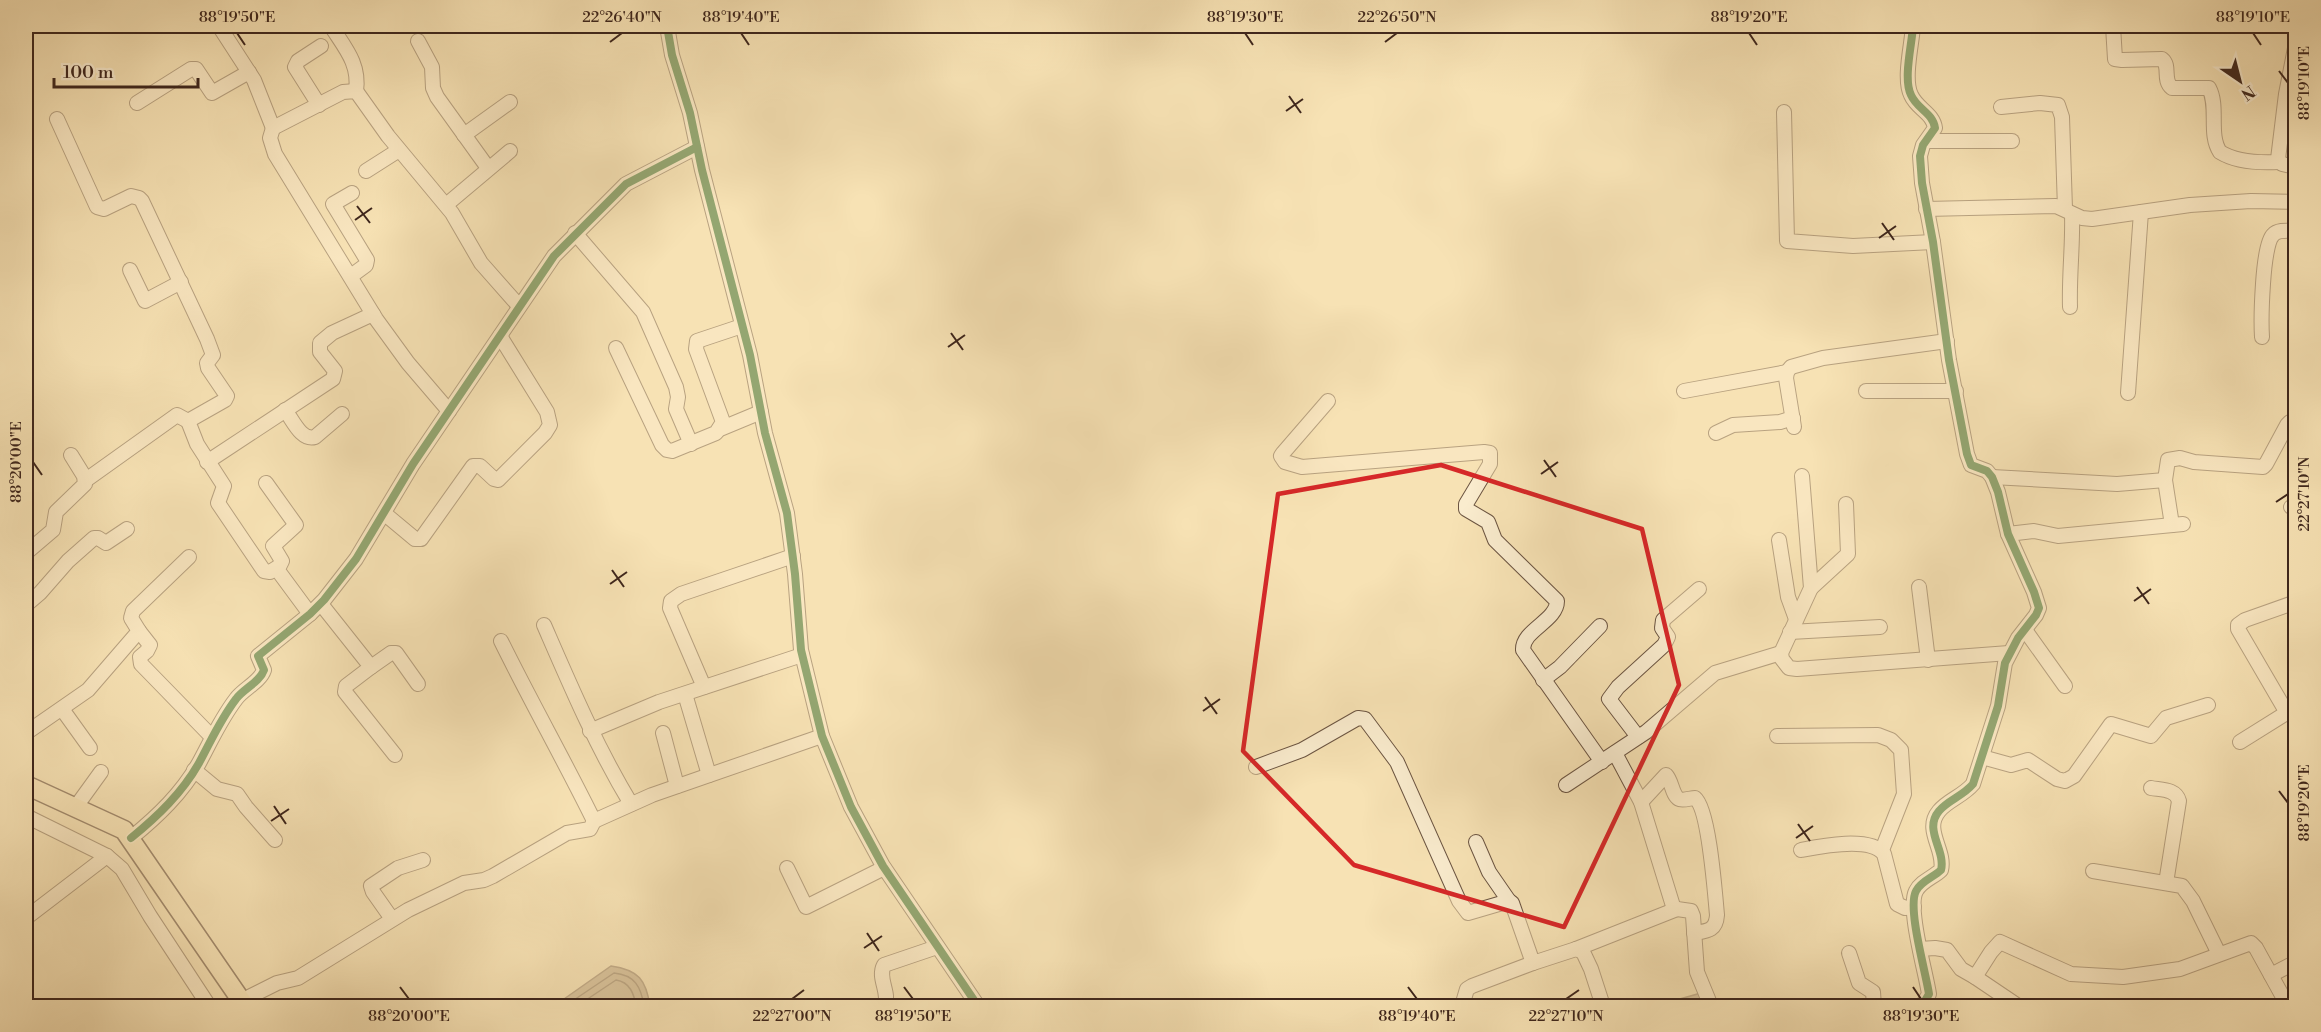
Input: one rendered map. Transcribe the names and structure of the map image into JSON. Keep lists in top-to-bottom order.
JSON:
{
  "scale_bar": "100 m",
  "north": "bottom right",
  "coordinates": [
    "88°19'50\"E",
    "22°26'40\"N",
    "88°19'40\"E",
    "88°19'30\"E",
    "22°26'50\"N",
    "88°19'20\"E",
    "88°19'10\"E",
    "88°20'00\"E",
    "22°27'10\"N",
    "22°27'00\"N"
  ]
}
